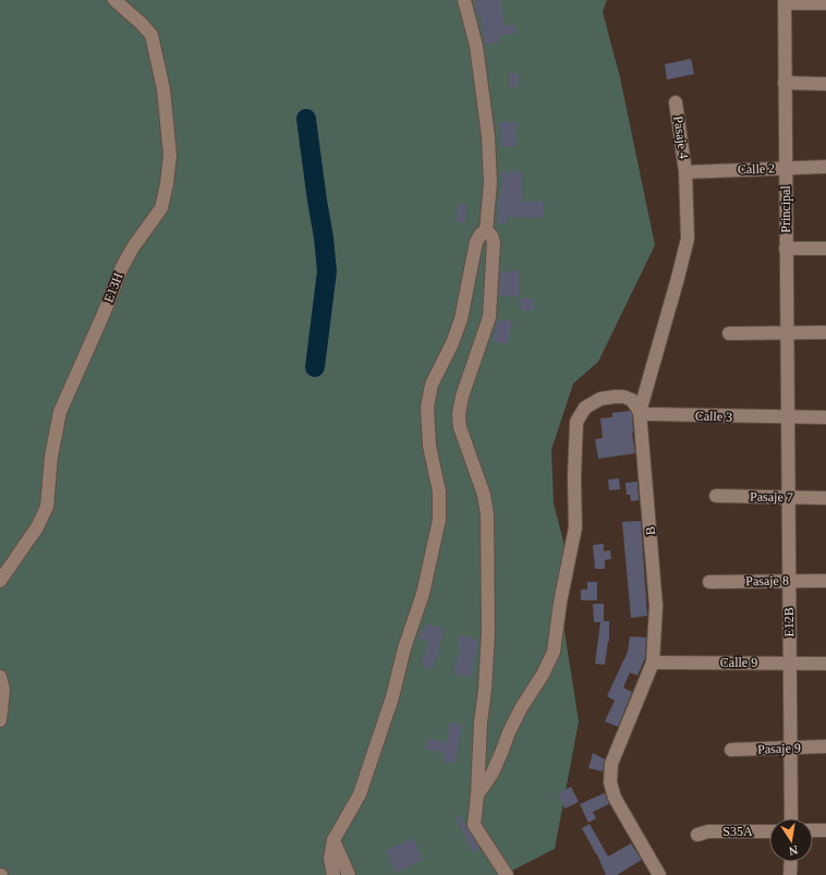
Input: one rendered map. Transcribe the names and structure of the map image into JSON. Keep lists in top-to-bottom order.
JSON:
{
  "streets": {
    "street": [
      "Pasaje 4",
      "Calle 2",
      "Principal",
      "E13H",
      "Calle 3",
      "Pasaje 7",
      "B",
      "Pasaje 8",
      "E12B",
      "Calle 9",
      "Pasaje 9",
      "S35A"
    ]
  },
  "crossings": [
    ["Pasaje 4", "Calle 2"],
    ["Pasaje 4", "B"],
    ["Calle 2", "Principal"],
    ["Calle 2", "B"],
    ["Principal", "Calle 3"],
    ["Principal", "E12B"],
    ["Calle 3", "B"],
    ["Calle 3", "E12B"],
    ["Pasaje 7", "E12B"],
    ["B", "Calle 9"],
    ["Pasaje 8", "E12B"],
    ["E12B", "Calle 9"],
    ["E12B", "Pasaje 9"]
  ],
  "north": "bottom"
}
